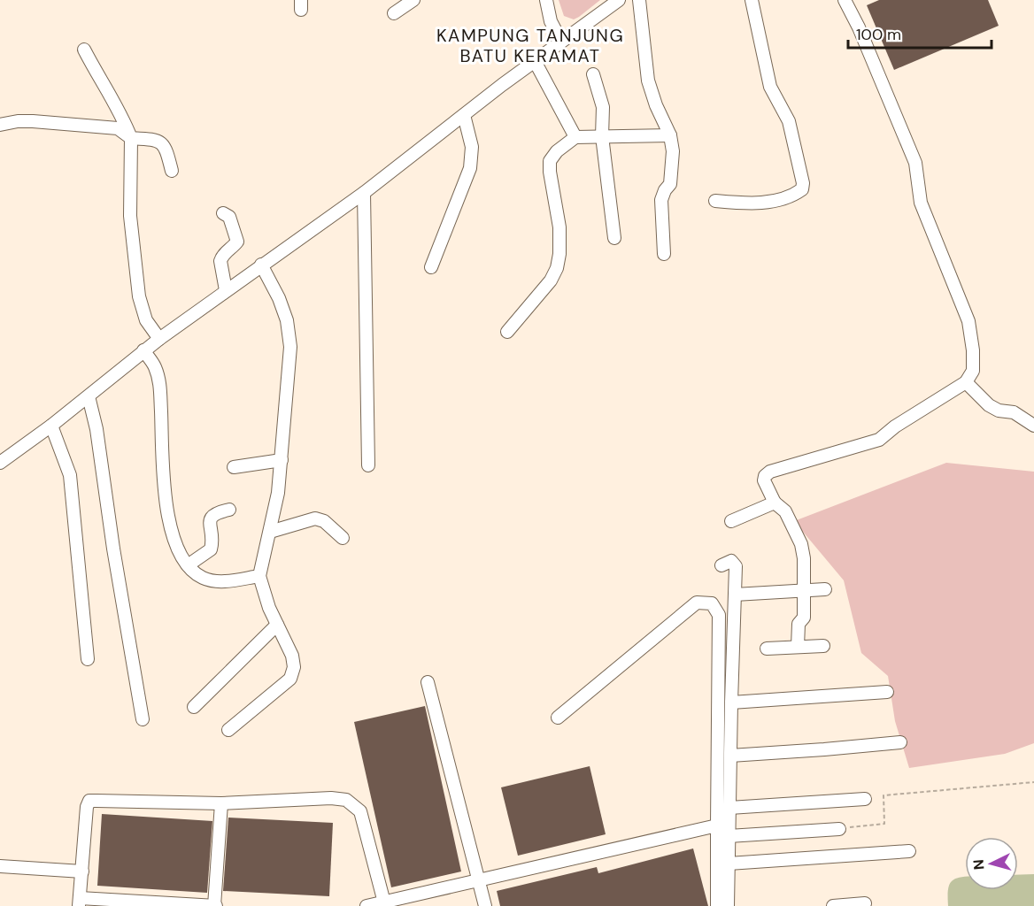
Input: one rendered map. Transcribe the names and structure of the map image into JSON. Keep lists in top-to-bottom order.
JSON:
{
  "districts": ["KAMPUNG TANJUNG BATU KERAMAT"],
  "scale_bar": "100 m",
  "north": "left"
}
